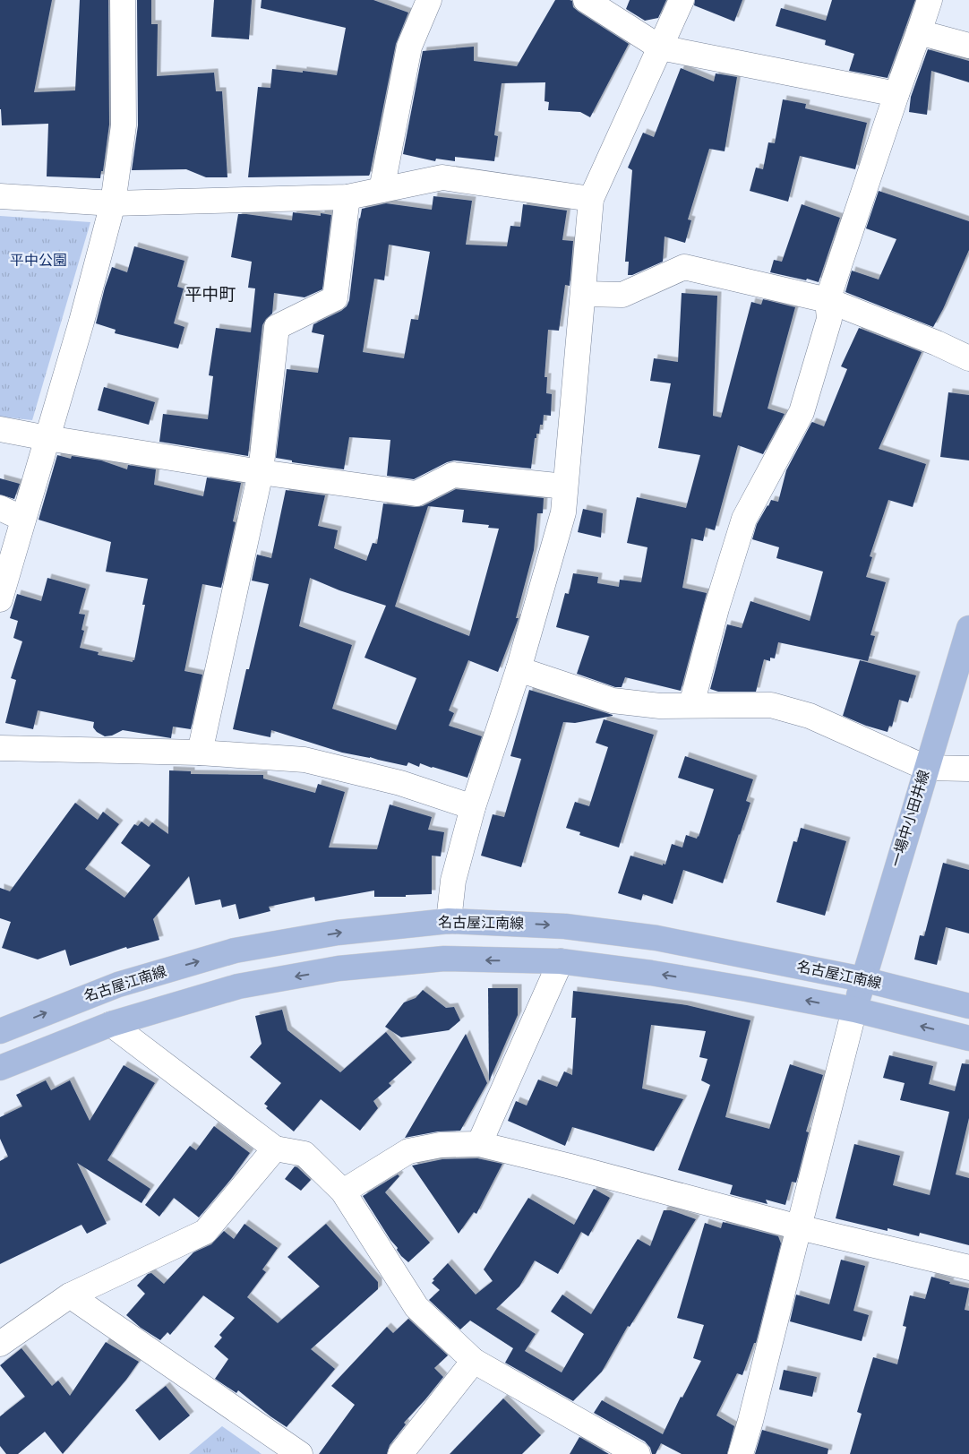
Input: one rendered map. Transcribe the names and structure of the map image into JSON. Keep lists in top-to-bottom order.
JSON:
{
  "streets": {
    "main road": ["一場中小田井線", "名古屋江南線"]
  },
  "crossings": [
    ["一場中小田井線", "名古屋江南線"]
  ],
  "districts": ["平中町"],
  "parks": ["平中公園"]
}
